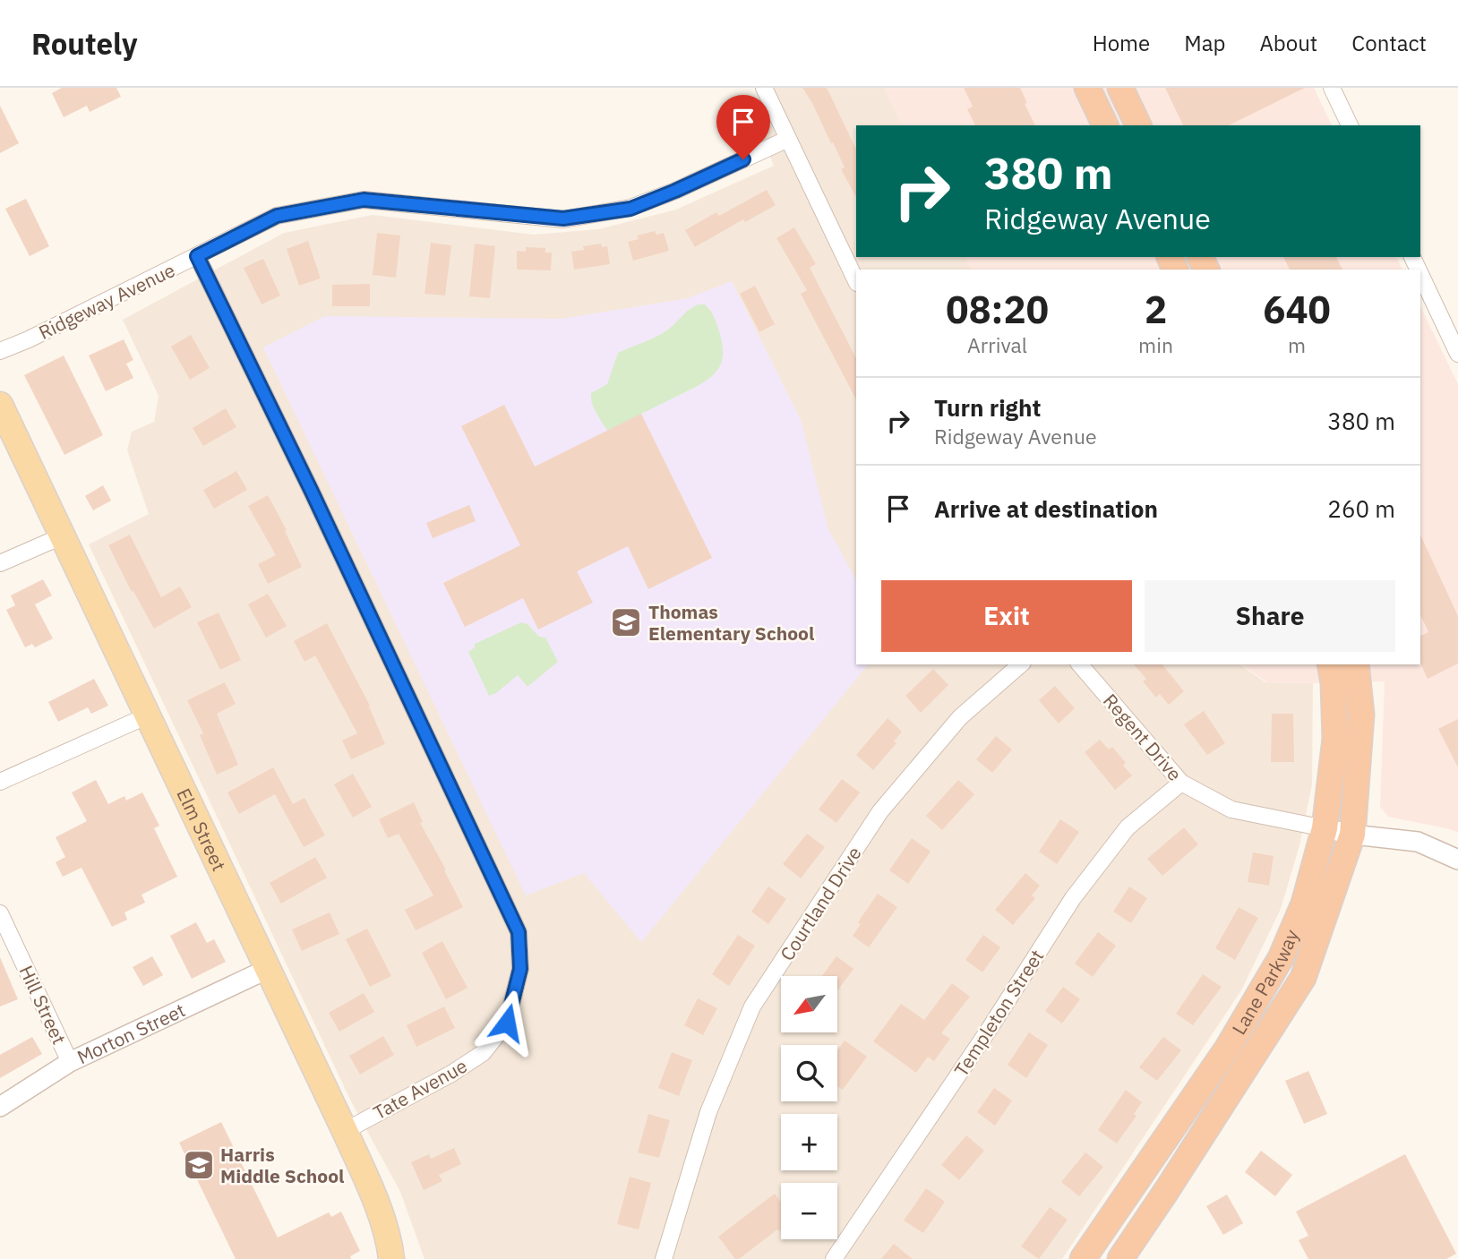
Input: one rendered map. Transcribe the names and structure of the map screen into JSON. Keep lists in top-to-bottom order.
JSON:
{
  "streets": {
    "highway": ["Lane Parkway"],
    "main road": ["Elm Street"],
    "street": [
      "Ridgeway Avenue",
      "Regent Drive",
      "Courtland Drive",
      "Hill Street",
      "Templeton Street",
      "Morton Street",
      "Tate Avenue"
    ]
  },
  "crossings": [
    ["Ridgeway Avenue", "Tate Avenue"],
    ["Regent Drive", "Lane Parkway"],
    ["Regent Drive", "Templeton Street"],
    ["Elm Street", "Morton Street"],
    ["Elm Street", "Tate Avenue"],
    ["Hill Street", "Morton Street"]
  ],
  "places": {
    "school or university": ["Thomas Elementary School", "Harris Middle School"]
  },
  "north": "bottom left",
  "page": {
    "header": "Routely",
    "nav": [
      "Home",
      "Map",
      "About",
      "Contact"
    ],
    "turn": ["380 m", "Ridgeway Avenue"],
    "eta": [
      "08:20",
      "Arrival",
      "2",
      "min",
      "640",
      "m"
    ],
    "list": [
      {
        "name": "Turn right",
        "note": "Ridgeway Avenue",
        "value": "380 m"
      },
      {
        "name": "Arrive at destination",
        "value": "260 m"
      }
    ],
    "buttons": ["Exit", "Share"],
    "map_buttons": ["+", "−"]
  }
}
